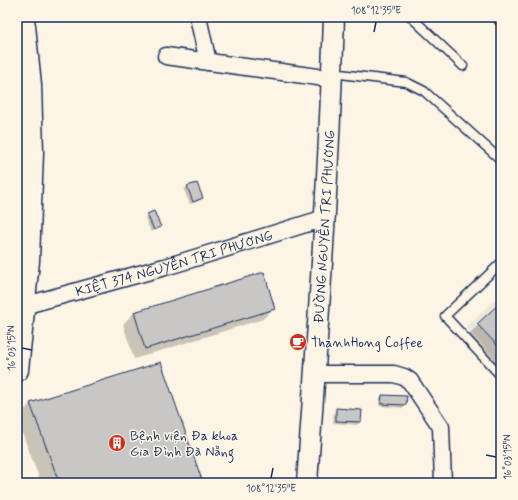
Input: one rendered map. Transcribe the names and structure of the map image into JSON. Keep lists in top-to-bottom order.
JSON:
{
  "streets": {
    "street": ["ĐƯỜNG NGUYỄN TRI PHƯƠNG", "KIỆT 374 NGUYỄN TRI PHƯƠNG"]
  },
  "crossings": [
    ["ĐƯỜNG NGUYỄN TRI PHƯƠNG", "KIỆT 374 NGUYỄN TRI PHƯƠNG"]
  ],
  "places": {
    "cafe": ["ThanhHong Coffee"],
    "building": ["Bệnh viện Đa khoa Gia Đình Đà Nẵng"]
  },
  "coordinates": ["108°12'35\"E", "16°03'15\"N"]
}
